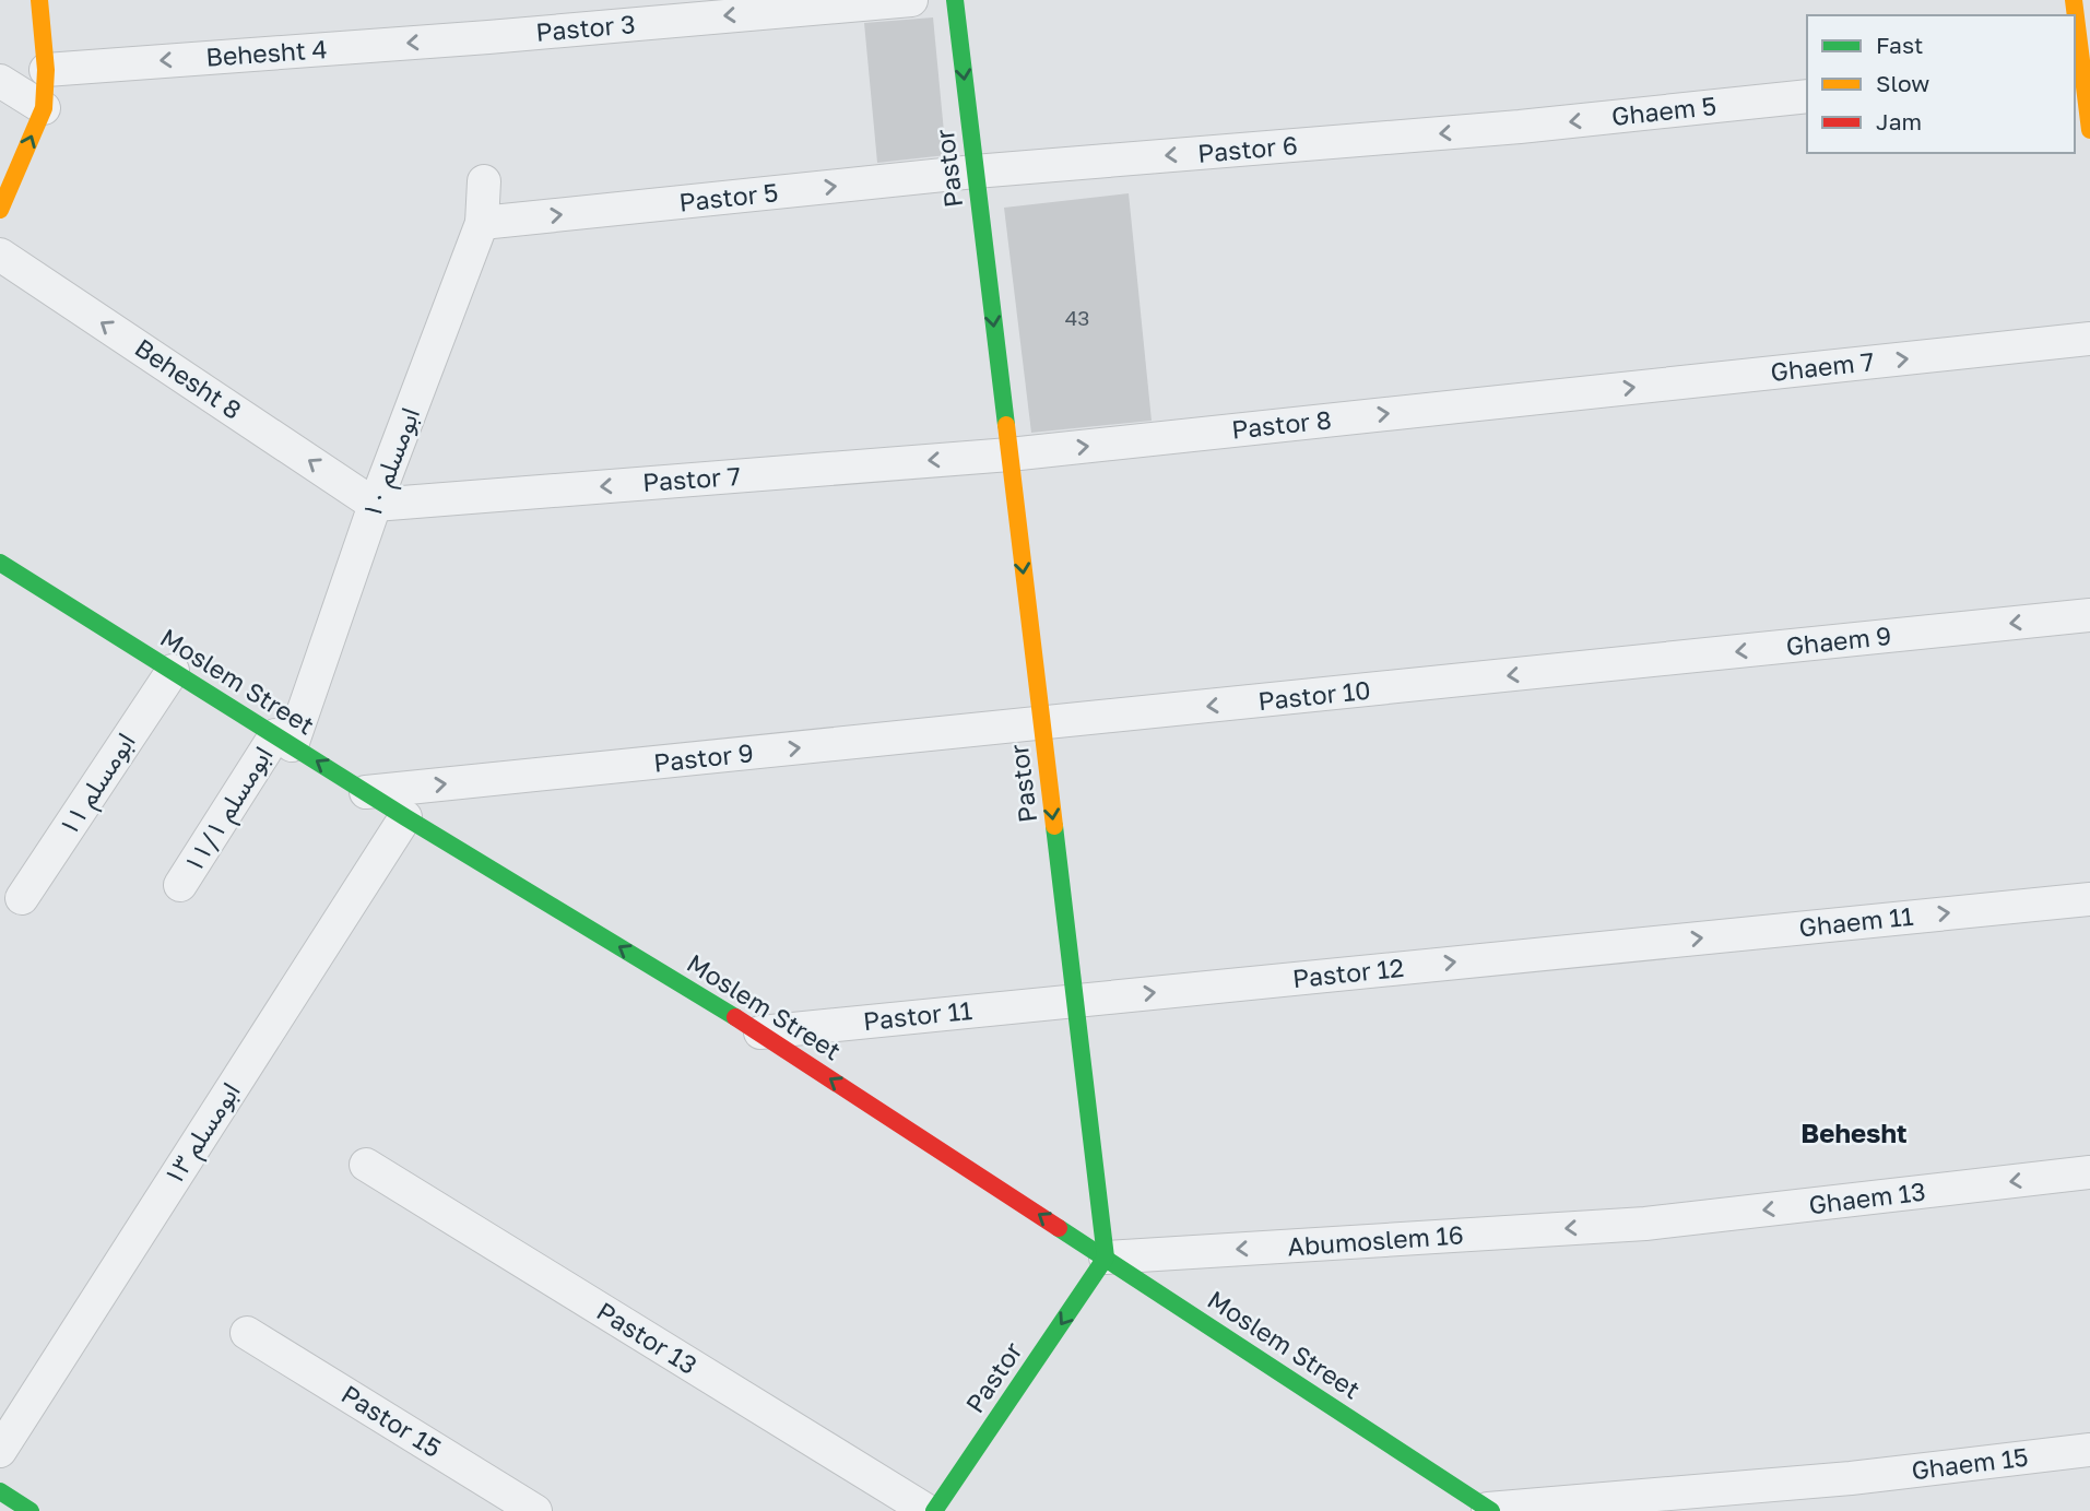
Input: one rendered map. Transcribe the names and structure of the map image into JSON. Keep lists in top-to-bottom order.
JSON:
{
  "streets": {
    "street": [
      "Pastor 3",
      "Behesht 4",
      "Ghaem 5",
      "Pastor 6",
      "Pastor",
      "Pastor 5",
      "Ghaem 7",
      "Behesht 8",
      "Pastor 8",
      "ابومسلم ۱۰",
      "Pastor 7",
      "Ghaem 9",
      "Moslem Street",
      "Pastor 10",
      "Pastor 9",
      "ابومسلم ۱۱",
      "ابومسلم ۱۱/۱",
      "Ghaem 11",
      "Pastor 12",
      "Pastor 11",
      "ابومسلم ۱۳",
      "Ghaem 13",
      "Abumoslem 16",
      "Pastor 13",
      "Pastor 15",
      "Ghaem 15"
    ]
  },
  "crossings": [
    ["Pastor 3", "Behesht 4"],
    ["Ghaem 5", "Pastor 6"],
    ["Pastor 6", "Pastor"],
    ["Pastor 6", "Pastor 5"],
    ["Pastor", "Pastor 5"],
    ["Pastor", "Pastor 8"],
    ["Pastor", "Pastor 7"],
    ["Pastor", "Moslem Street"],
    ["Pastor", "Pastor 10"],
    ["Pastor", "Pastor 9"],
    ["Pastor", "Pastor 12"],
    ["Pastor", "Pastor 11"],
    ["Pastor", "Abumoslem 16"],
    ["Pastor 5", "ابومسلم ۱۰"],
    ["Ghaem 7", "Pastor 8"],
    ["Behesht 8", "ابومسلم ۱۰"],
    ["Behesht 8", "Pastor 7"],
    ["Pastor 8", "Pastor 7"],
    ["ابومسلم ۱۰", "Pastor 7"],
    ["ابومسلم ۱۰", "Moslem Street"],
    ["ابومسلم ۱۰", "ابومسلم ۱۱/۱"],
    ["Ghaem 9", "Pastor 10"],
    ["Moslem Street", "Pastor 9"],
    ["Moslem Street", "ابومسلم ۱۱"],
    ["Moslem Street", "ابومسلم ۱۱/۱"],
    ["Moslem Street", "Pastor 11"],
    ["Moslem Street", "ابومسلم ۱۳"],
    ["Moslem Street", "Abumoslem 16"],
    ["Moslem Street", "Ghaem 15"],
    ["Pastor 10", "Pastor 9"],
    ["Ghaem 11", "Pastor 12"],
    ["Pastor 12", "Pastor 11"],
    ["Ghaem 13", "Abumoslem 16"]
  ],
  "one_way": [
    "Pastor 3",
    "Behesht 4",
    "Ghaem 5",
    "Pastor 6",
    "Pastor",
    "Pastor 5",
    "Ghaem 7",
    "Behesht 8",
    "Pastor 8",
    "Pastor 7",
    "Ghaem 9",
    "Moslem Street",
    "Pastor 10",
    "Pastor 9",
    "Ghaem 11",
    "Pastor 12",
    "Ghaem 13",
    "Abumoslem 16"
  ],
  "districts": ["Behesht"],
  "house_numbers": ["43"],
  "legend": ["Fast", "Slow", "Jam"]
}
